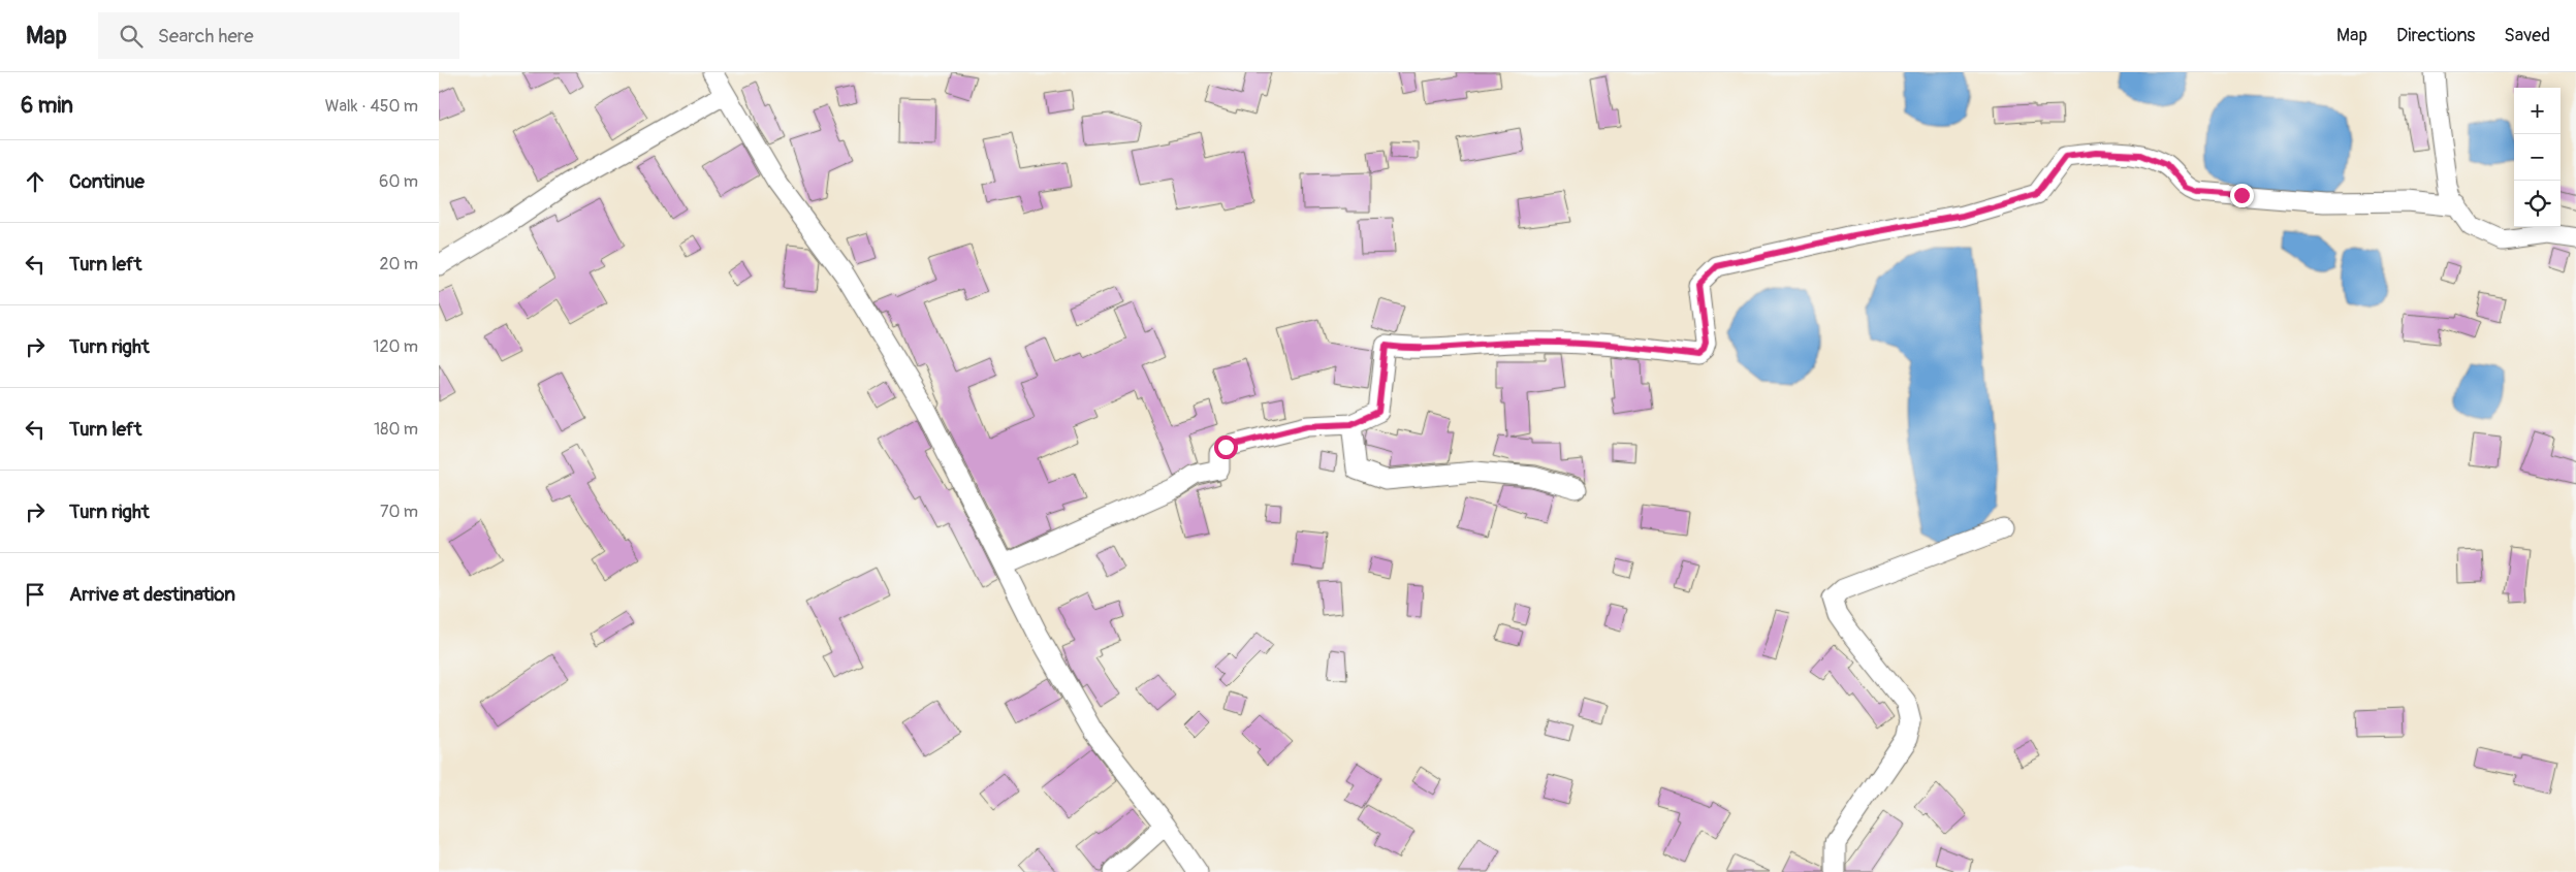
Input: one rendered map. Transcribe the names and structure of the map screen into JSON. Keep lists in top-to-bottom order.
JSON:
{
  "page": {
    "header": "Map",
    "search": "Search here",
    "nav": ["Map", "Directions", "Saved"],
    "heading": ["6 min", "Walk · 450 m"],
    "map_buttons": ["+", "−"],
    "list": [
      ["Continue", "60 m"],
      ["Turn left", "20 m"],
      ["Turn right", "120 m"],
      ["Turn left", "180 m"],
      ["Turn right", "70 m"],
      "Arrive at destination"
    ]
  }
}
